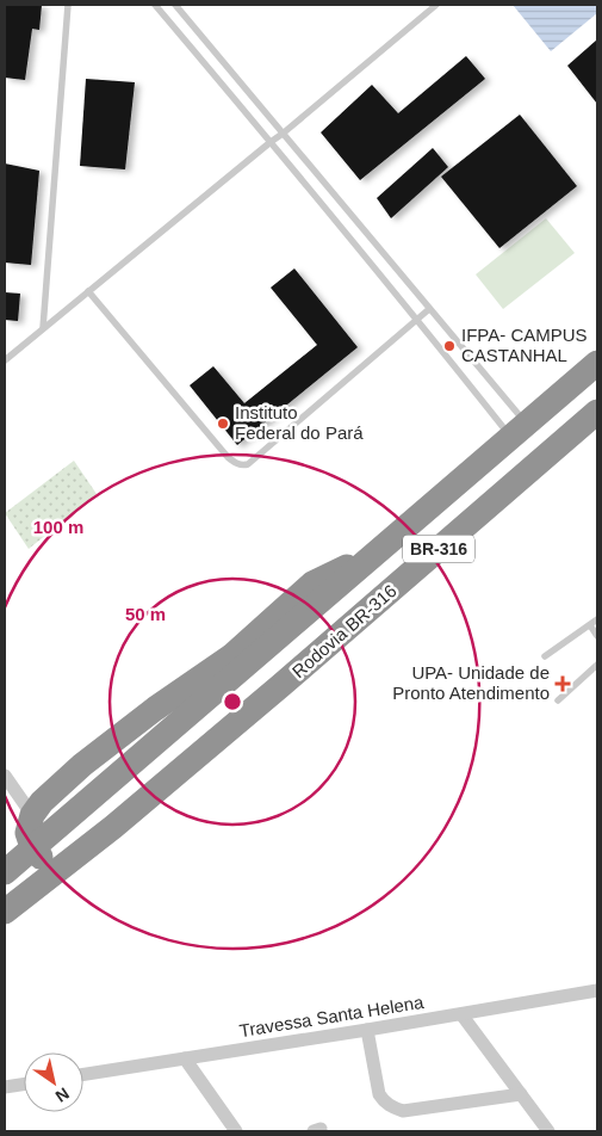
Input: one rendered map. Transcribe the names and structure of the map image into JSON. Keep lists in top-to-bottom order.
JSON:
{
  "streets": {
    "highway": ["BR-316", "Rodovia BR-316"],
    "street": ["Travessa Santa Helena"]
  },
  "crossings": [
    ["BR-316", "Rodovia BR-316"]
  ],
  "places": {
    "other": ["IFPA- CAMPUS CASTANHAL", "Instituto Federal do Pará"],
    "health": ["UPA- Unidade de Pronto Atendimento"]
  },
  "north": "bottom right",
  "rings": ["100 m", "50 m"]
}
